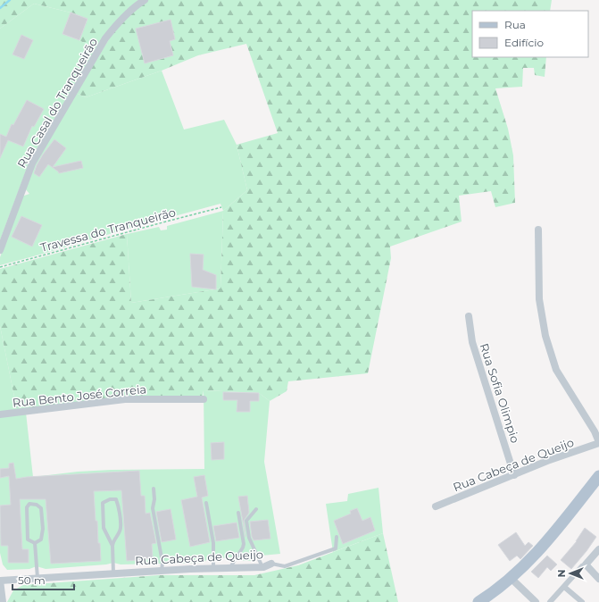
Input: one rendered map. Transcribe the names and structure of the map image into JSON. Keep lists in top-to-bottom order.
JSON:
{
  "streets": {
    "street": [
      "Rua Casal do Tranqueirão",
      "Rua Sofia Olimpio",
      "Rua Bento José Correia",
      "Rua Cabeça de Queijo"
    ],
    "path": ["Travessa do Tranqueirão"]
  },
  "crossings": [
    ["Rua Sofia Olimpio", "Rua Cabeça de Queijo"]
  ],
  "legend": ["Rua", "Edifício"],
  "scale_bar": "50 m",
  "north": "left"
}
